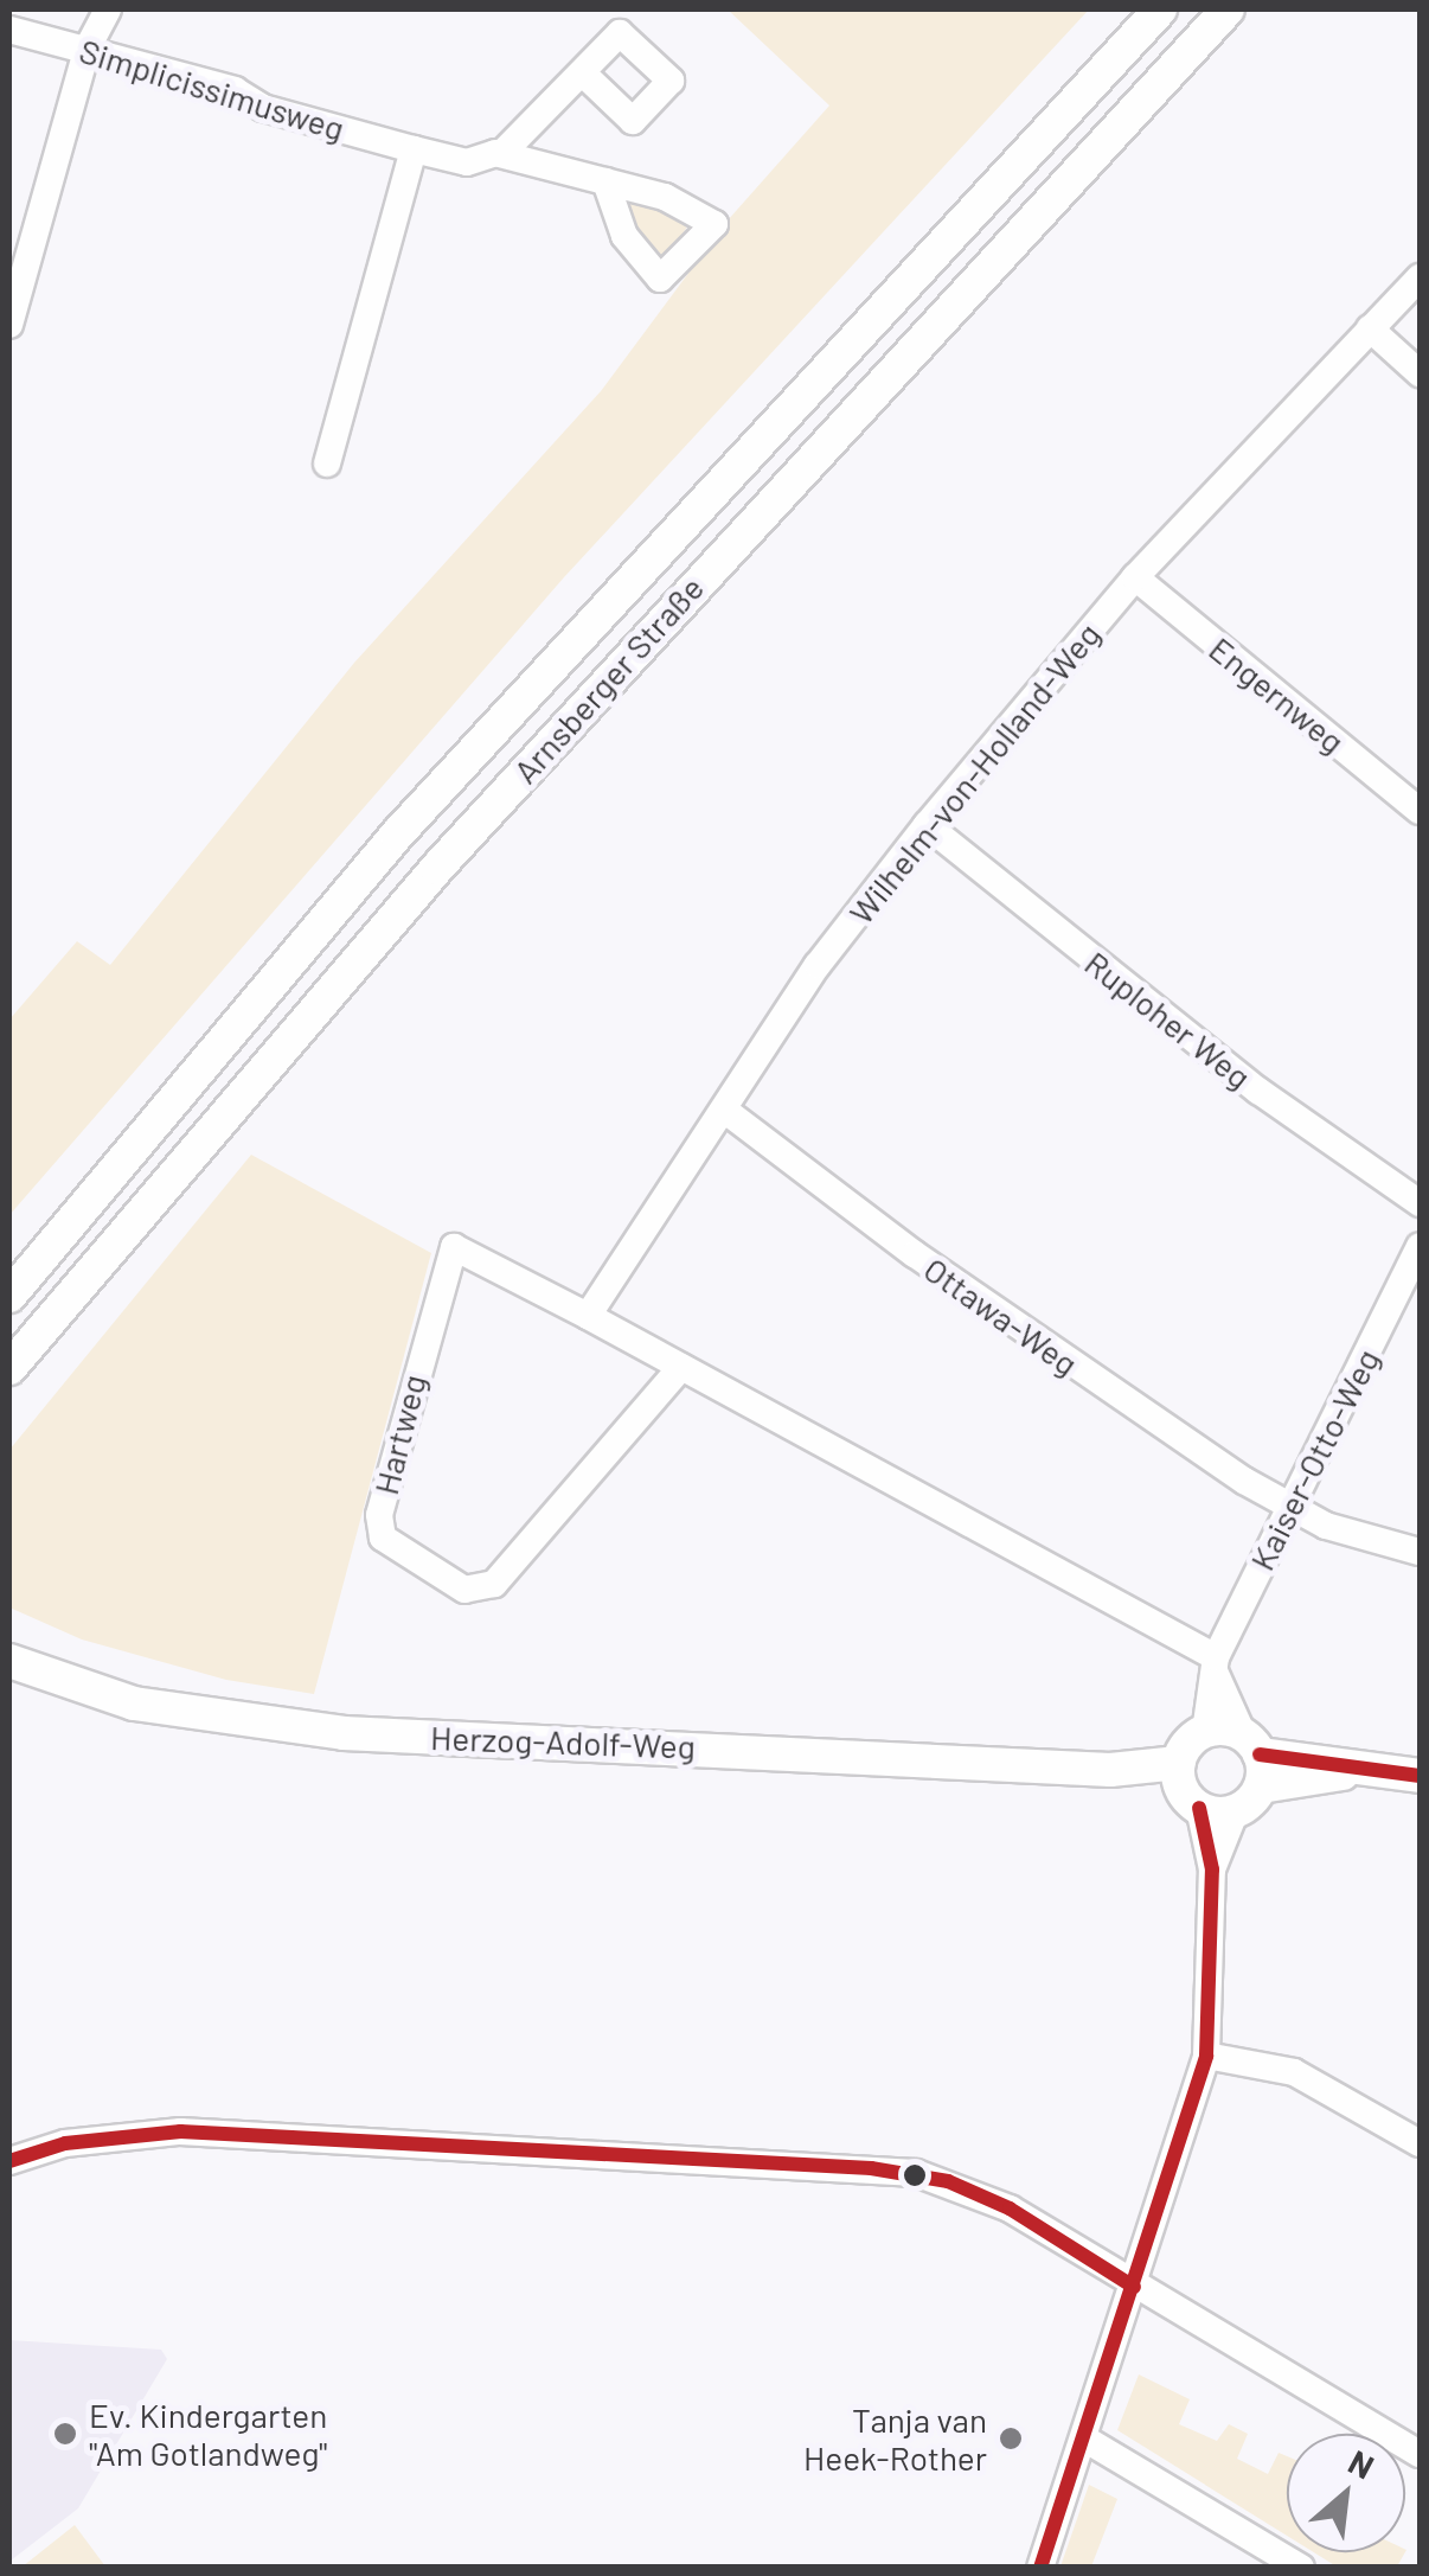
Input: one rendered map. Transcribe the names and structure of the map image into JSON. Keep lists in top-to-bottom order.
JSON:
{
  "streets": {
    "main road": ["Arnsberger Straße", "Herzog-Adolf-Weg"],
    "street": [
      "Simplicissimusweg",
      "Engernweg",
      "Wilhelm-von-Holland-Weg",
      "Ruploher Weg",
      "Ottawa-Weg",
      "Hartweg",
      "Kaiser-Otto-Weg"
    ]
  },
  "crossings": [
    ["Engernweg", "Wilhelm-von-Holland-Weg"],
    ["Wilhelm-von-Holland-Weg", "Ruploher Weg"],
    ["Wilhelm-von-Holland-Weg", "Ottawa-Weg"],
    ["Wilhelm-von-Holland-Weg", "Hartweg"],
    ["Ottawa-Weg", "Kaiser-Otto-Weg"],
    ["Hartweg", "Kaiser-Otto-Weg"]
  ],
  "places": ["Ev. Kindergarten \"Am Gotlandweg\"", "Tanja van Heek-Rother"],
  "north": "top right"
}
